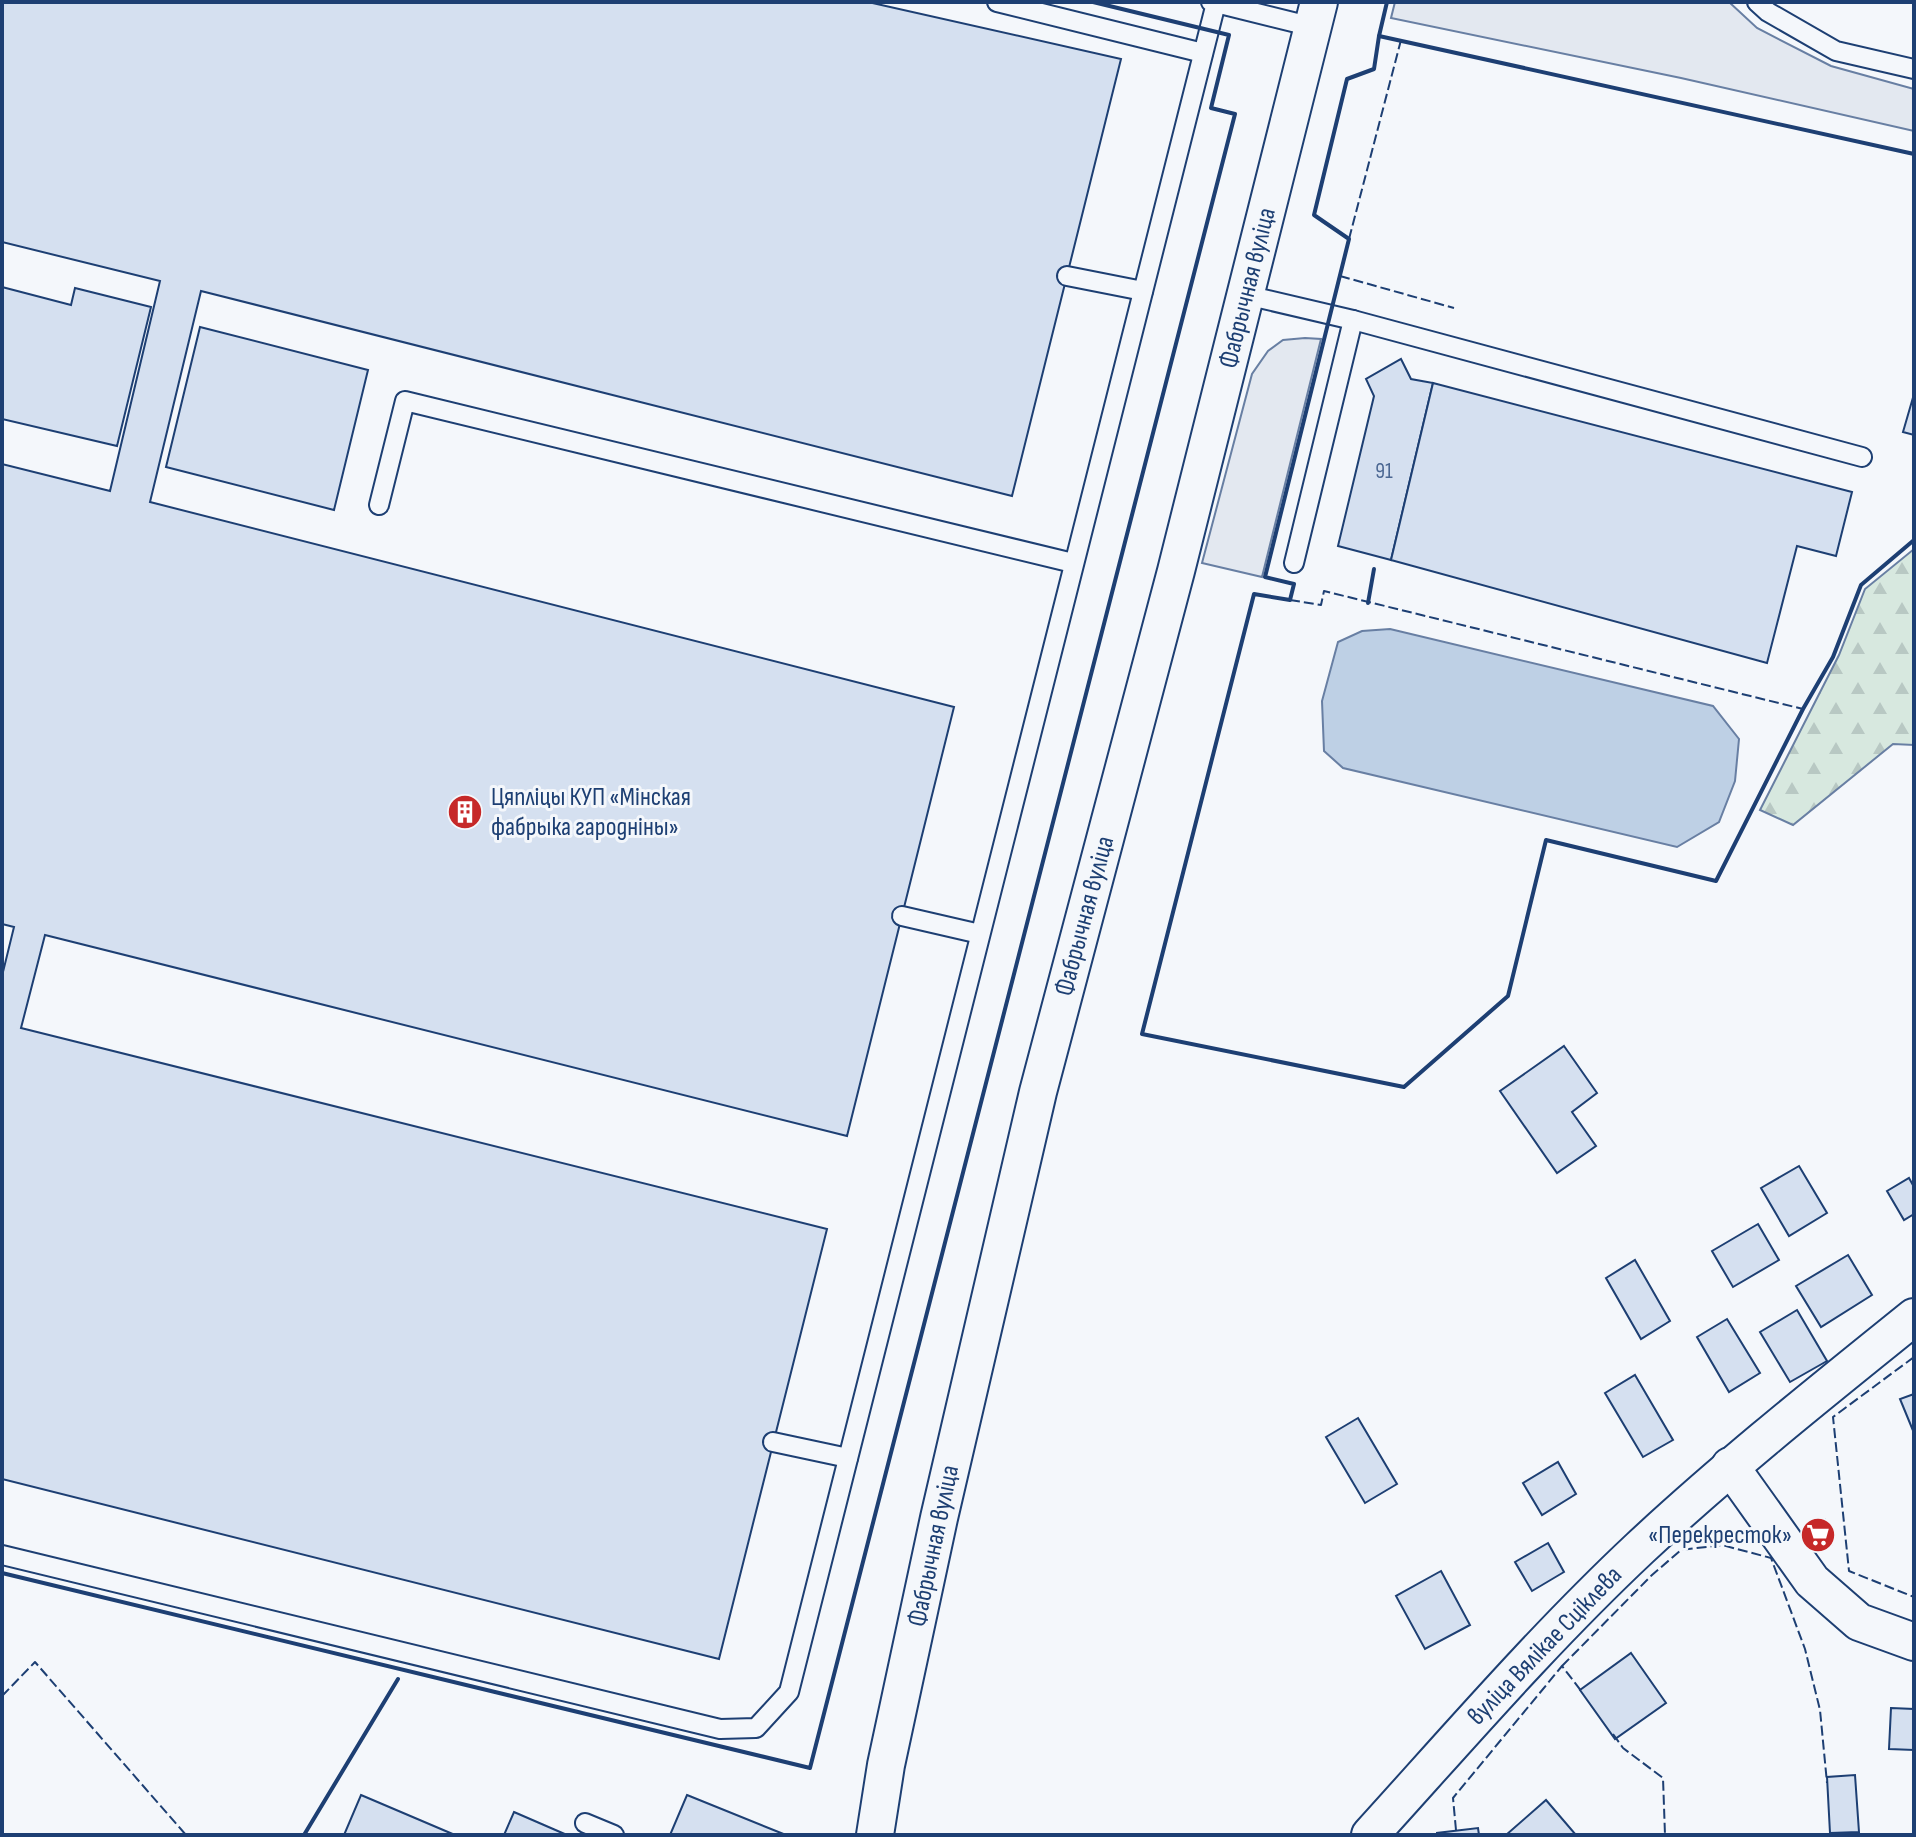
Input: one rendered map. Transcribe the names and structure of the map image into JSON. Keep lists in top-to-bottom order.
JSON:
{
  "streets": {
    "street": ["Фабрычная вуліца", "вуліца Вялікае Сціклева"]
  },
  "places": {
    "building": ["Цяпліцы КУП «Мінская фабрыка гародніны»"],
    "supermarket": ["«Перекресток»"]
  },
  "house_numbers": ["91"]
}
